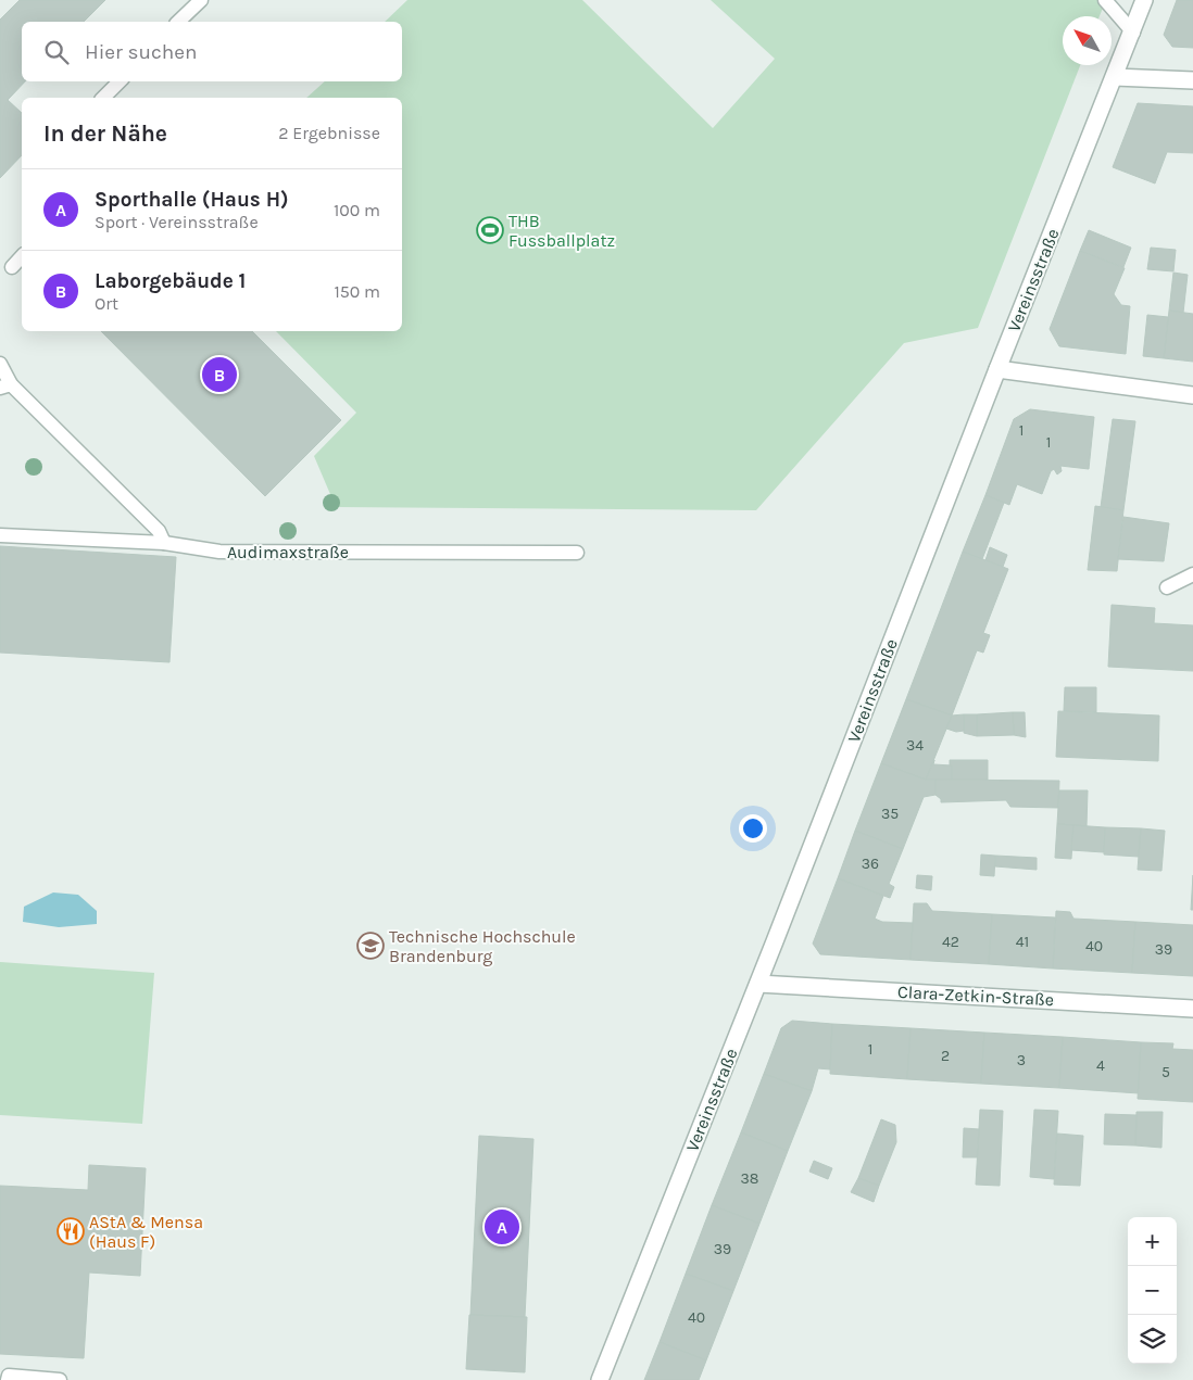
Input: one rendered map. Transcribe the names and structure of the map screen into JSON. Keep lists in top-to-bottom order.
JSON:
{
  "streets": {
    "street": ["Vereinsstraße", "Clara-Zetkin-Straße"],
    "lane": ["Audimaxstraße"]
  },
  "crossings": [
    ["Vereinsstraße", "Clara-Zetkin-Straße"]
  ],
  "places": {
    "sports": ["THB Fussballplatz"],
    "school or university": ["Technische Hochschule Brandenburg"],
    "restaurant": ["AStA & Mensa (Haus F)"]
  },
  "house_numbers": [
    "1",
    "1",
    "34",
    "35",
    "36",
    "42",
    "41",
    "40",
    "39",
    "1",
    "2",
    "3",
    "4",
    "5",
    "38",
    "39",
    "40"
  ],
  "north": "top left",
  "page": {
    "search": "Hier suchen",
    "heading": ["In der Nähe", "2 Ergebnisse"],
    "list": [
      {
        "mark": "A",
        "name": "Sporthalle (Haus H)",
        "note": "Sport · Vereinsstraße",
        "value": "100 m"
      },
      {
        "mark": "B",
        "name": "Laborgebäude 1",
        "note": "Ort",
        "value": "150 m"
      }
    ],
    "pins": ["B", "A"],
    "map_buttons": ["+", "−"]
  }
}
